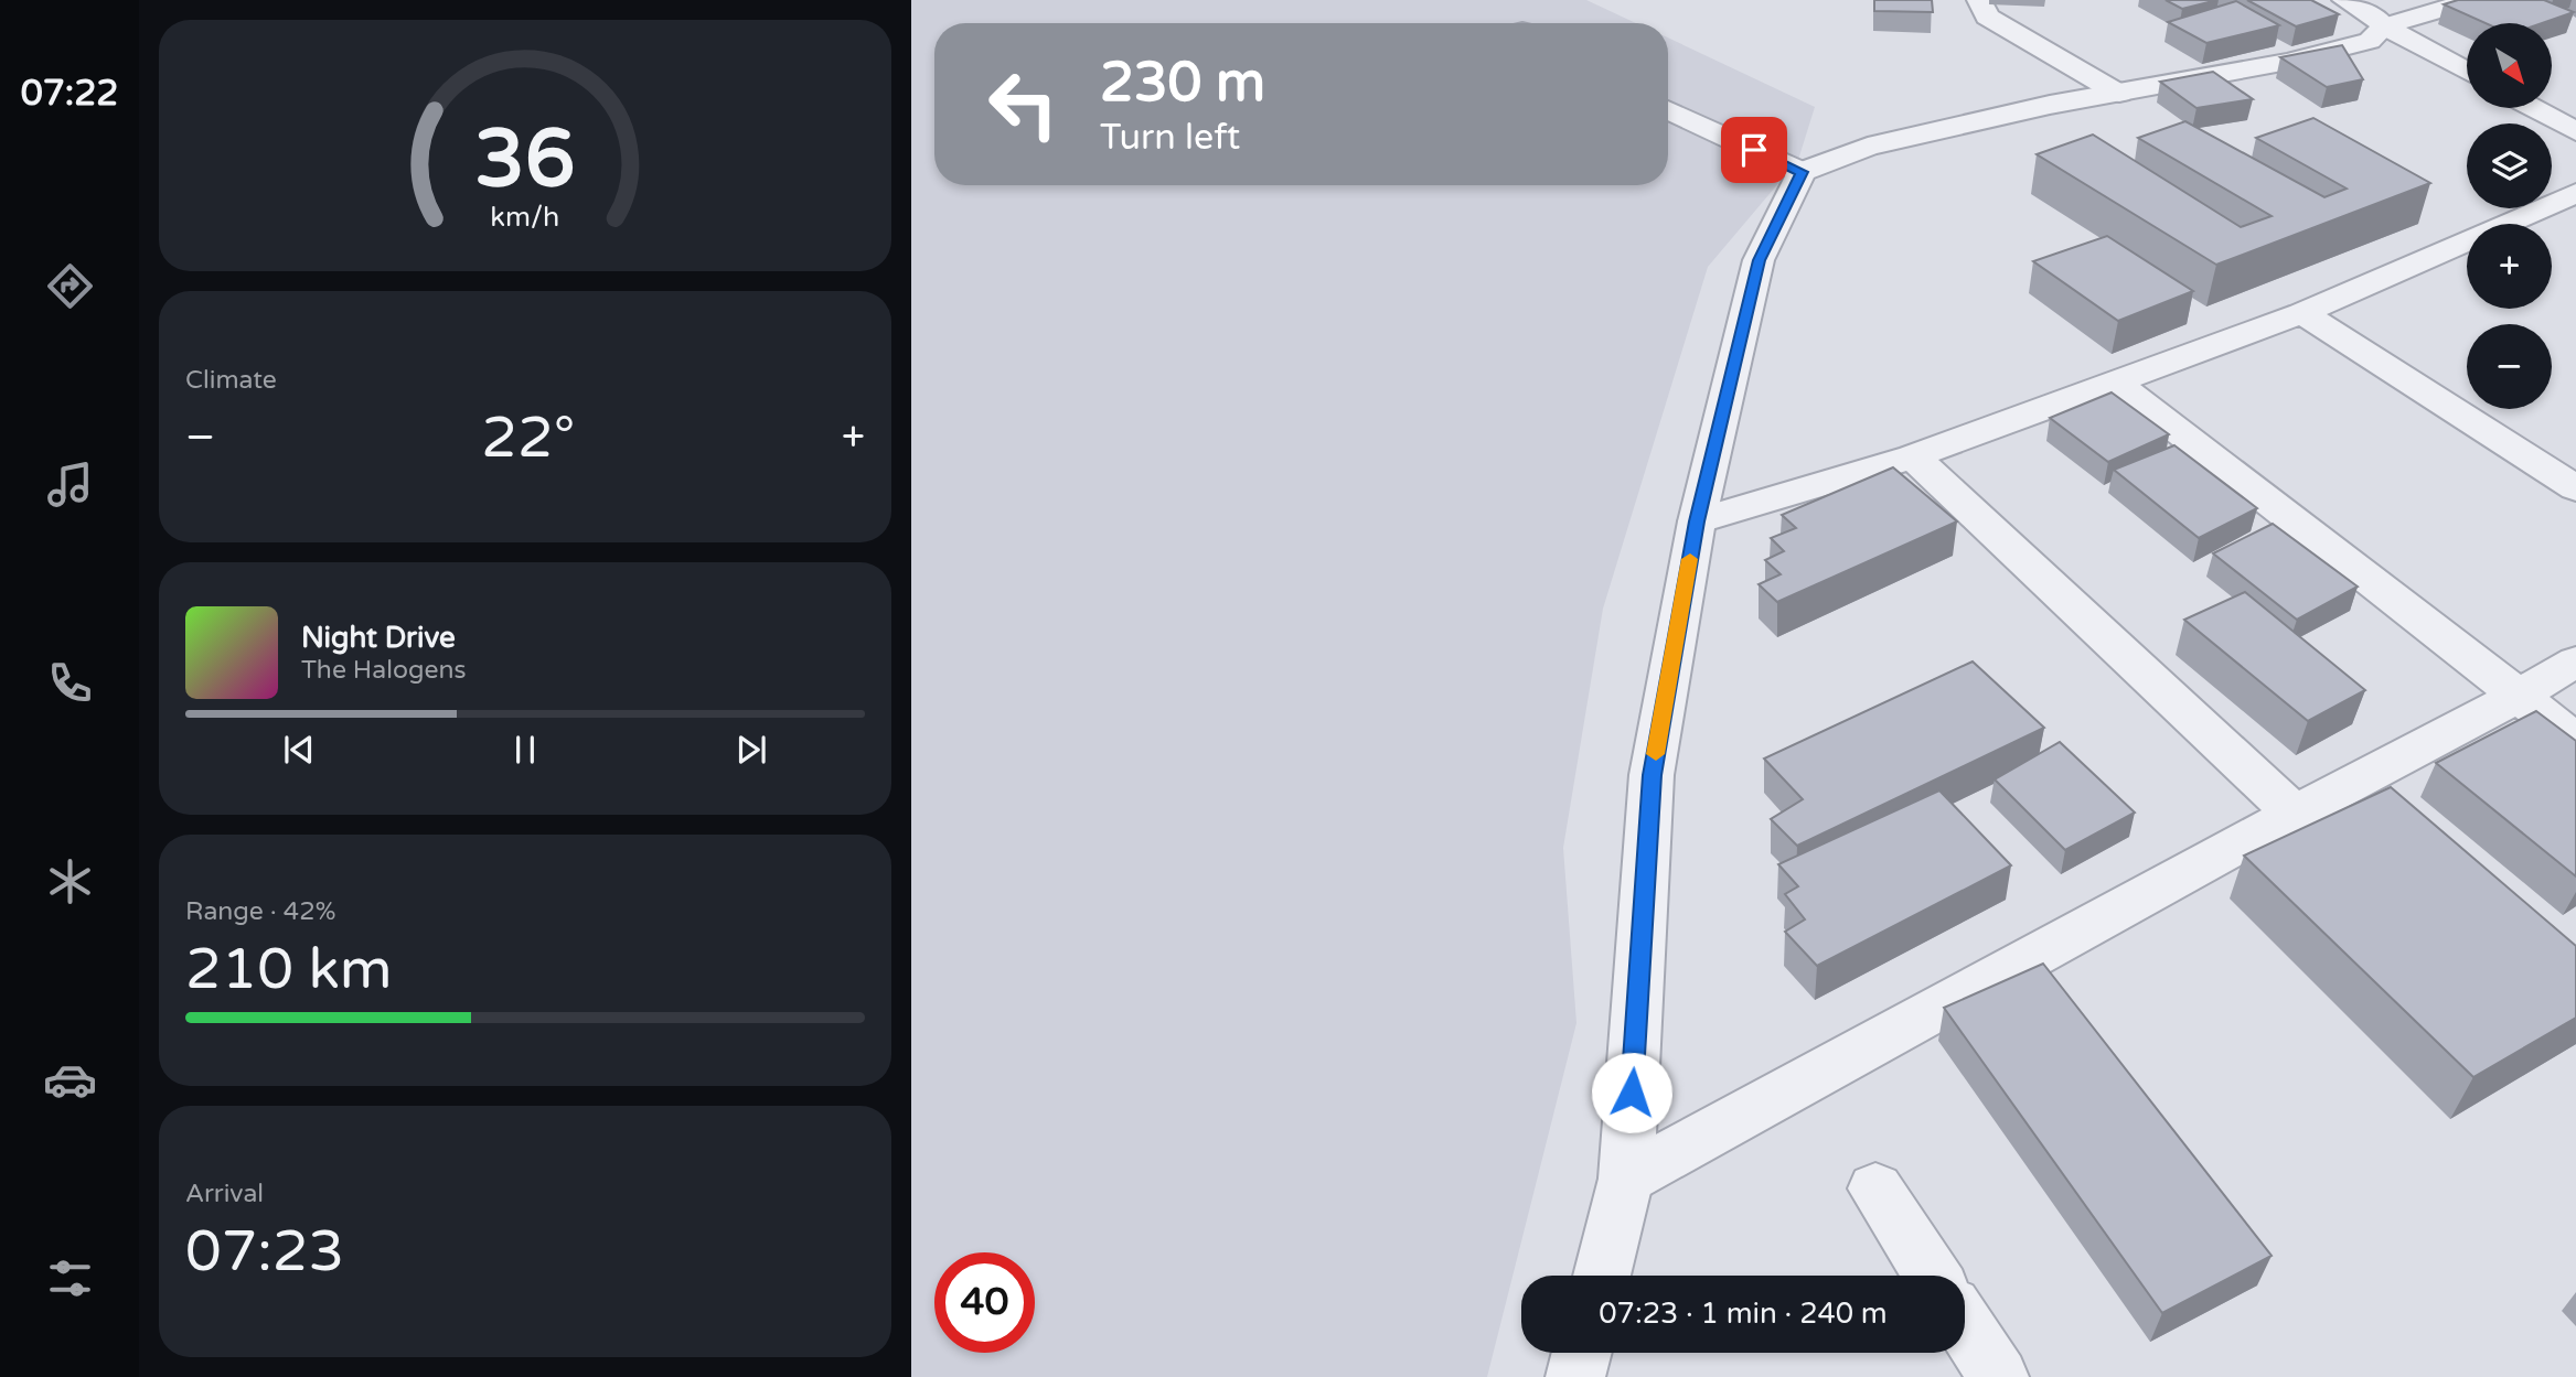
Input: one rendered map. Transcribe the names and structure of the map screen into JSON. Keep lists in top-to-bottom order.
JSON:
{
  "north": "bottom right",
  "page": {
    "tabs": "07:22",
    "map_buttons": ["+", "−"],
    "turn": ["230 m", "Turn left"],
    "tile": [
      "Climate",
      ["Range · 42%", "210 km"],
      ["Arrival", "07:23"]
    ],
    "heat": ["−", "22°", "+"],
    "song": ["Night Drive", "The Halogens"],
    "limit": "40",
    "trip": "07:23 · 1 min · 240 m",
    "gauge": ["36", "km/h"]
  }
}
